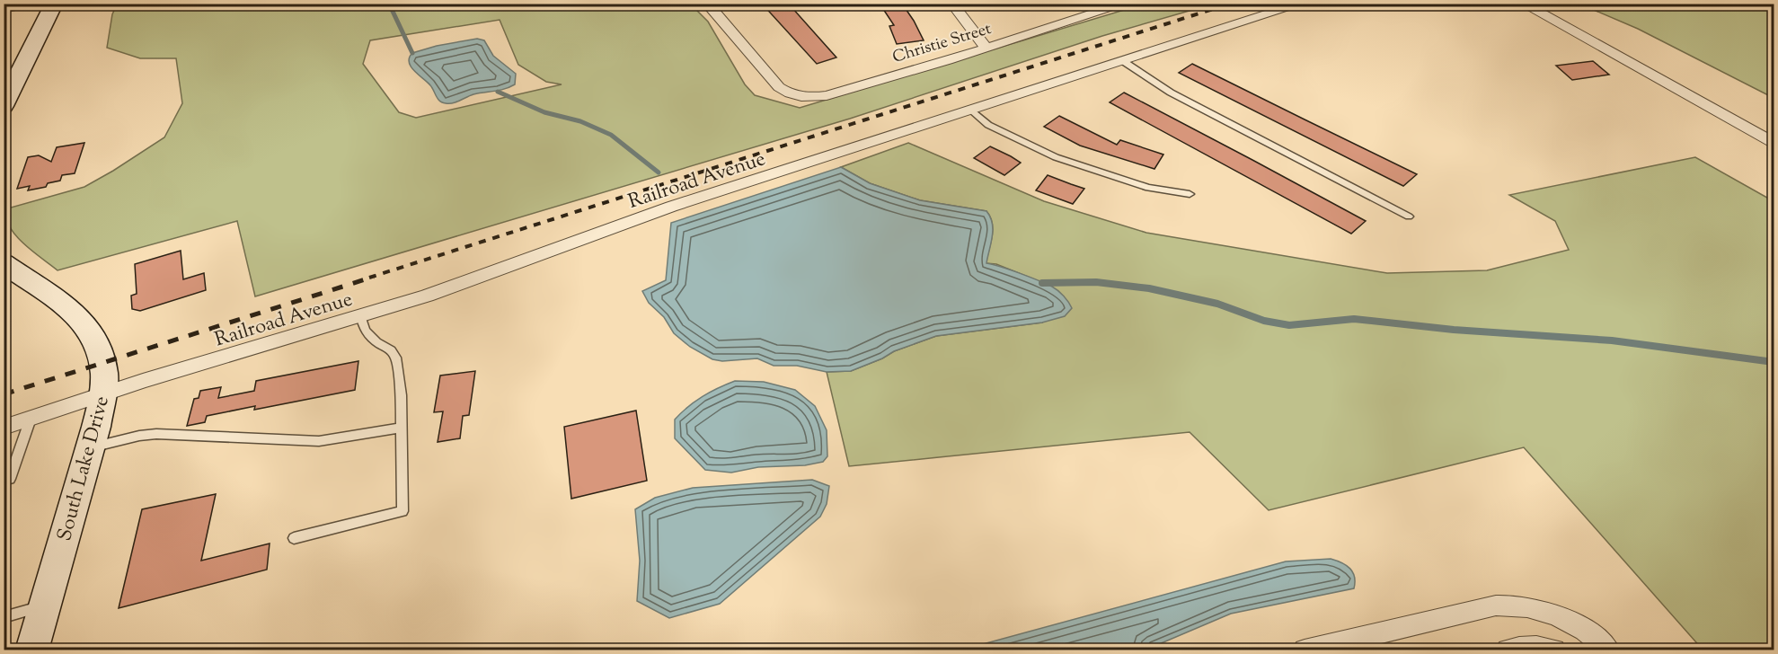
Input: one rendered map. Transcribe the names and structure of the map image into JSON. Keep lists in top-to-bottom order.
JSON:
{
  "streets": {
    "main road": ["South Lake Drive"],
    "street": ["Christie Street", "Railroad Avenue"]
  },
  "crossings": [
    ["Railroad Avenue", "South Lake Drive"]
  ]
}
